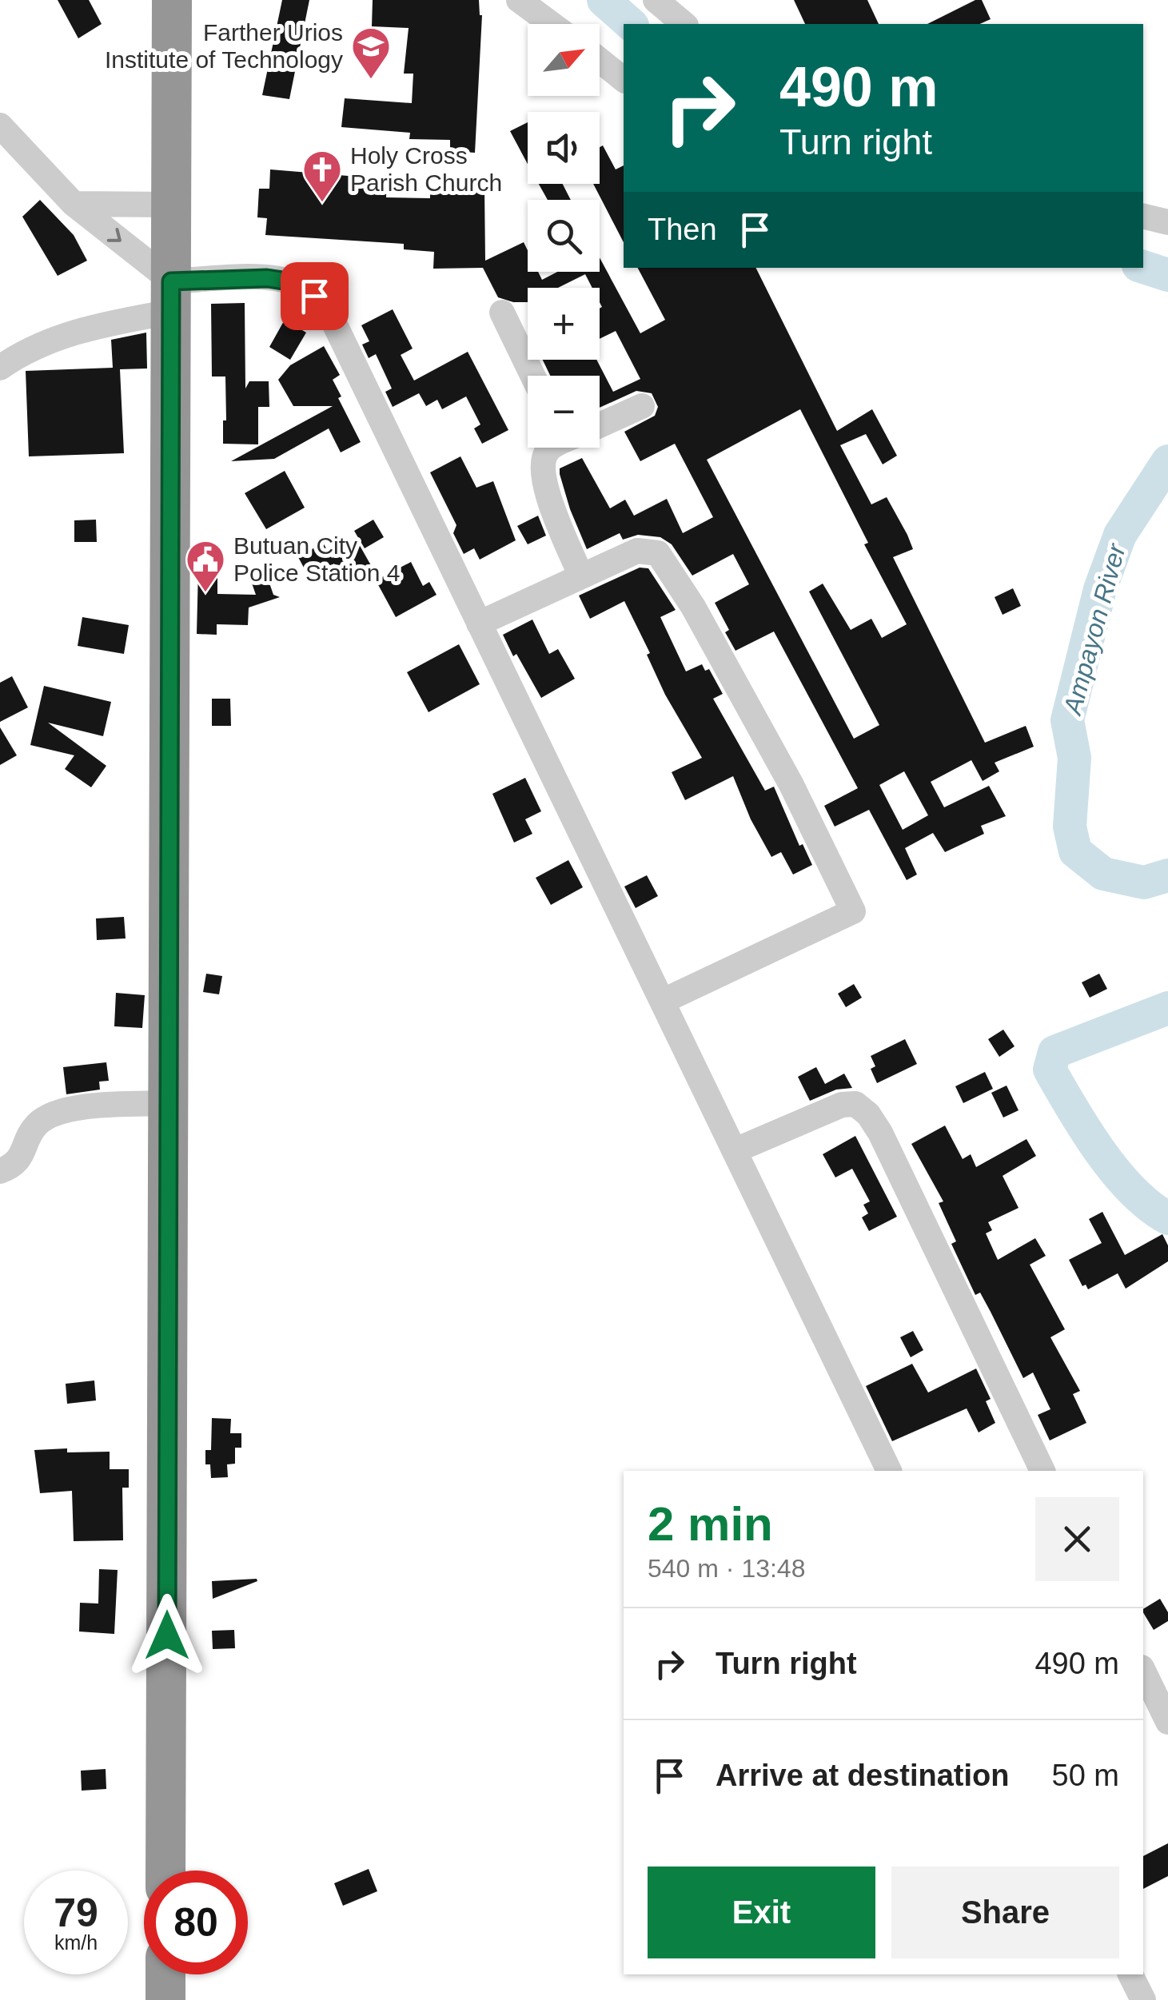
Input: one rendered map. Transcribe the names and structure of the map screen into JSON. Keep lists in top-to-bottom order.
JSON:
{
  "water": ["Ampayon River"],
  "places": {
    "school or university": ["Farther Urios Institute of Technology"],
    "church": ["Holy Cross Parish Church"],
    "public building": ["Butuan City Police Station 4"]
  },
  "north": "top right",
  "page": {
    "map_buttons": ["+", "−"],
    "turn": ["490 m", "Turn right"],
    "then": "Then",
    "heading": ["2 min", "540 m · 13:48"],
    "list": [
      {
        "name": "Turn right",
        "value": "490 m"
      },
      {
        "name": "Arrive at destination",
        "value": "50 m"
      }
    ],
    "buttons": ["Exit", "Share"],
    "speed": "79 km/h",
    "limit": "80"
  }
}
